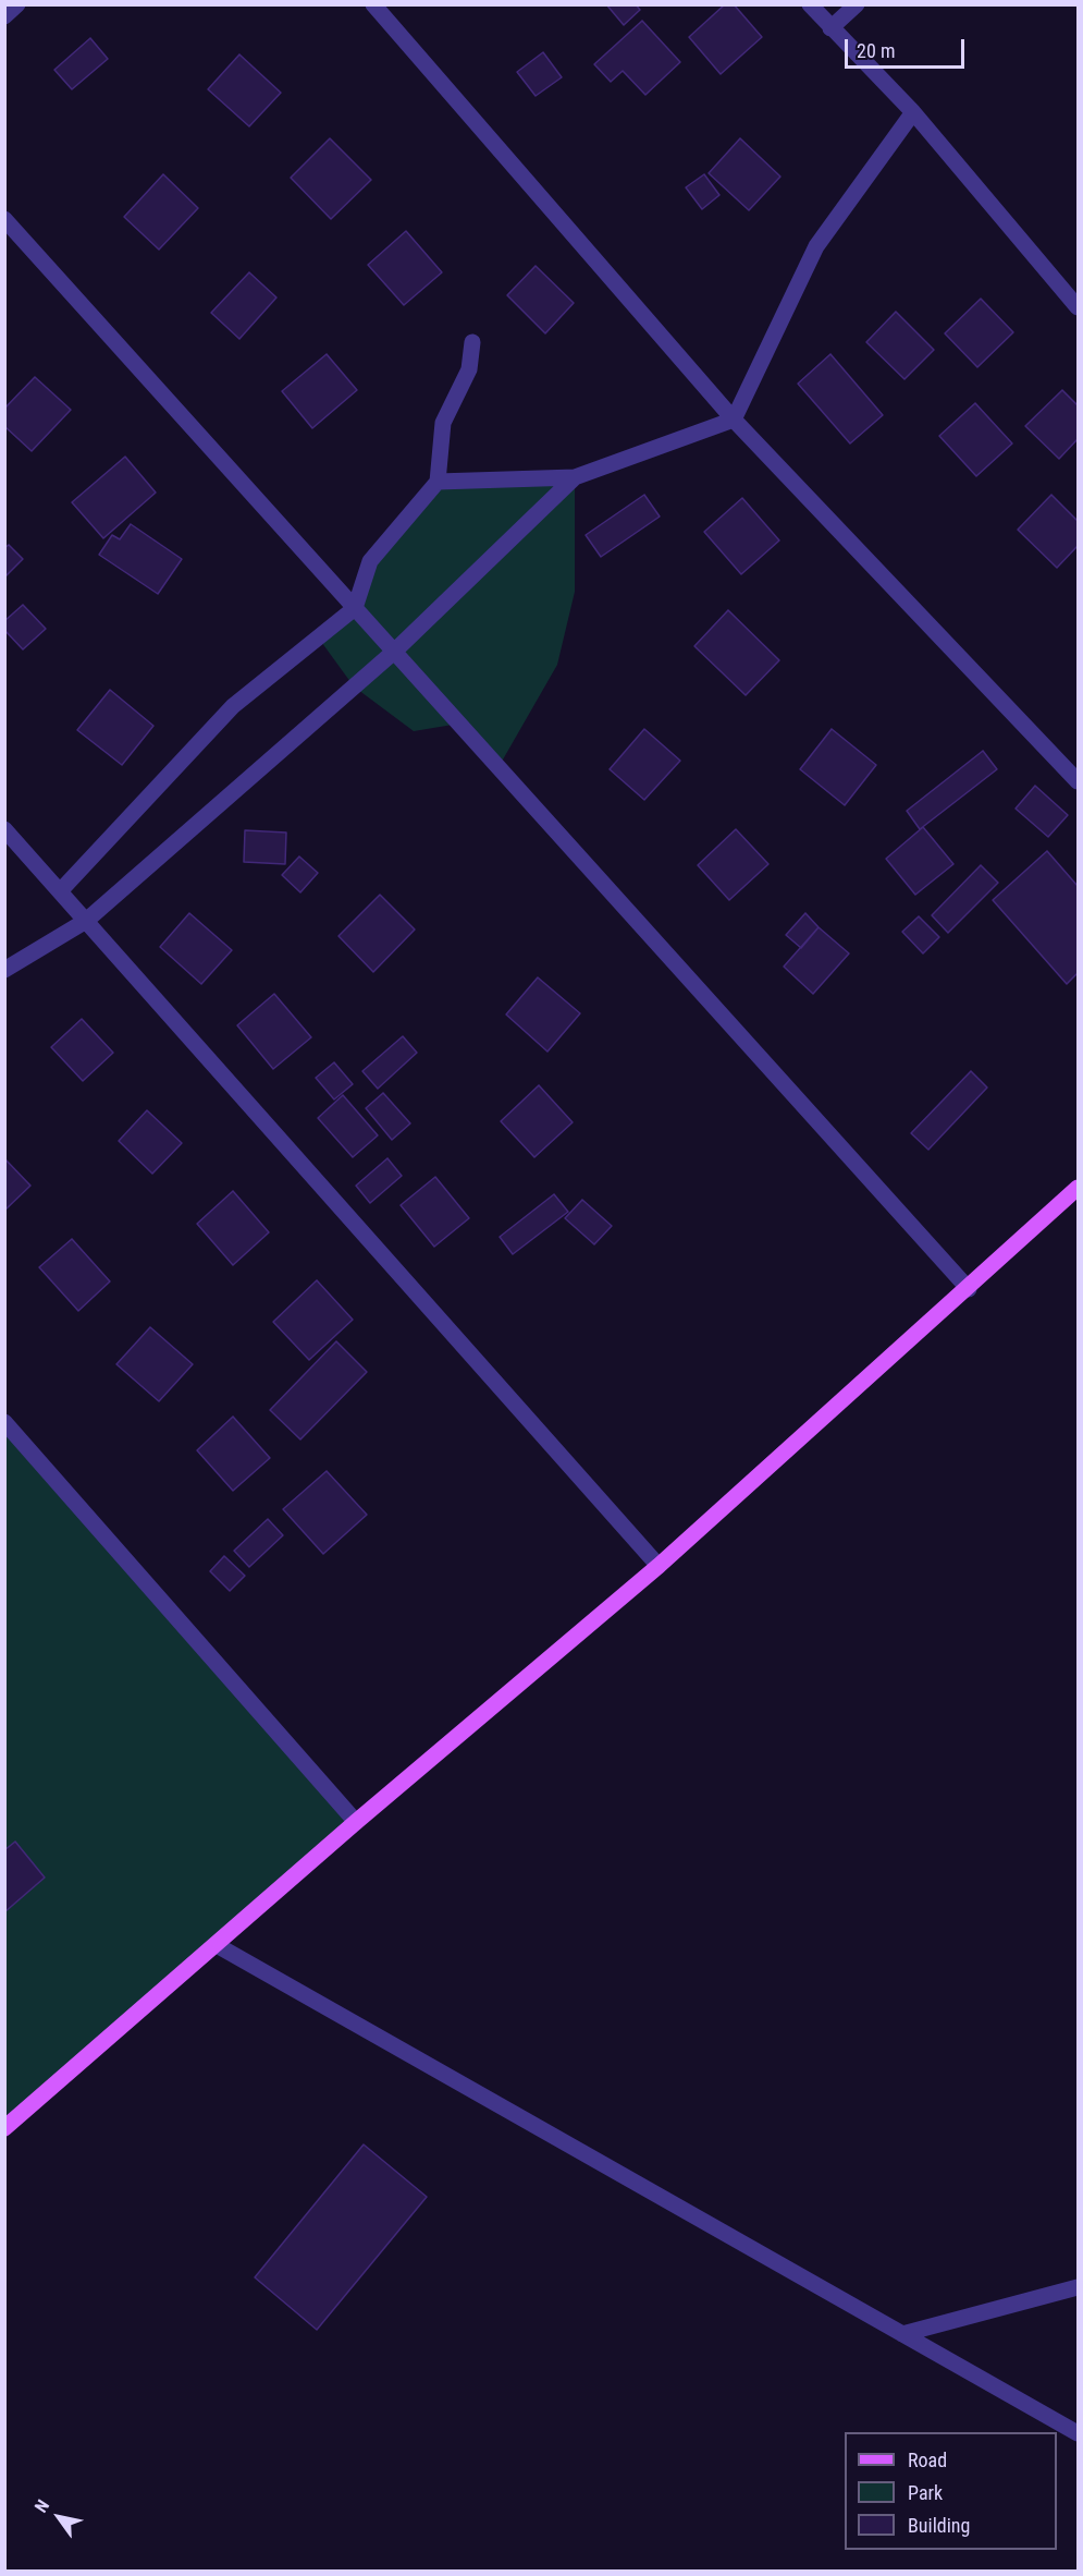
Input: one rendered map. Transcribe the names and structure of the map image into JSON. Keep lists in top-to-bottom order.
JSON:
{
  "legend": ["Road", "Park", "Building"],
  "scale_bar": "20 m",
  "north": "top left"
}
